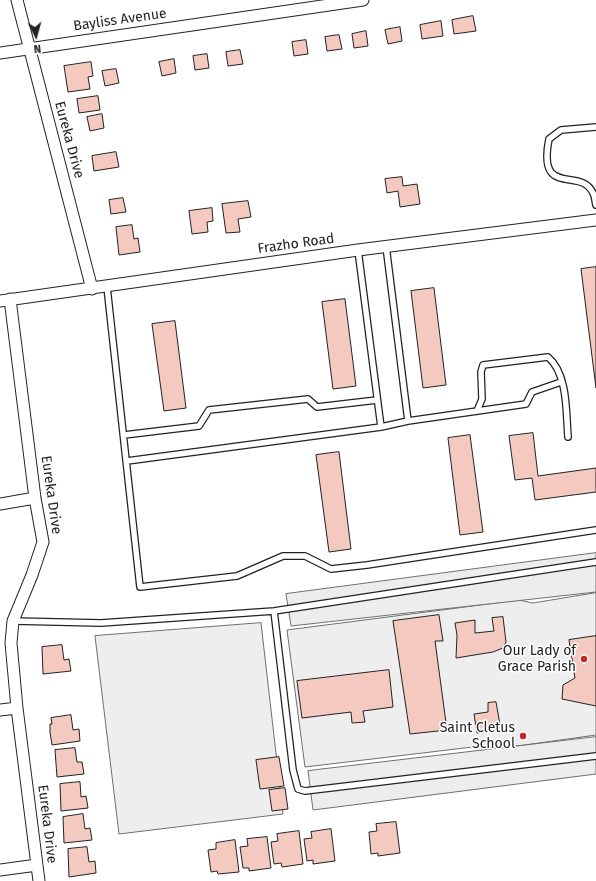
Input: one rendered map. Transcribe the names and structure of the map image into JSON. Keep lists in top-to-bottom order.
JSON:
{
  "streets": {
    "street": ["Bayliss Avenue", "Eureka Drive", "Frazho Road"]
  },
  "crossings": [
    ["Bayliss Avenue", "Eureka Drive"],
    ["Eureka Drive", "Frazho Road"]
  ],
  "places": ["Our Lady of Grace Parish", "Saint Cletus School"],
  "north": "bottom"
}
